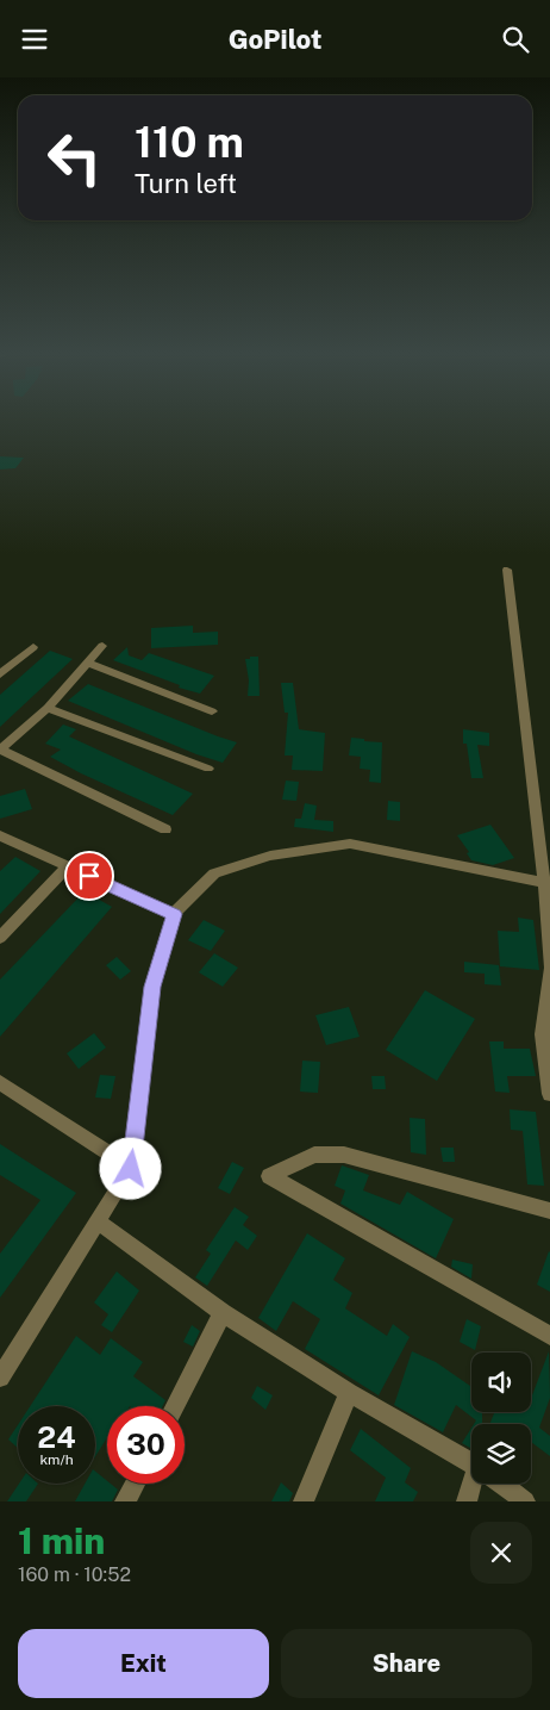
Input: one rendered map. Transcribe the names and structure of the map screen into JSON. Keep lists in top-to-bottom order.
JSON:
{
  "page": {
    "header": "GoPilot",
    "turn": ["110 m", "Turn left"],
    "speed": "24 km/h",
    "limit": "30",
    "heading": ["1 min", "160 m · 10:52"],
    "buttons": ["Exit", "Share"]
  }
}
